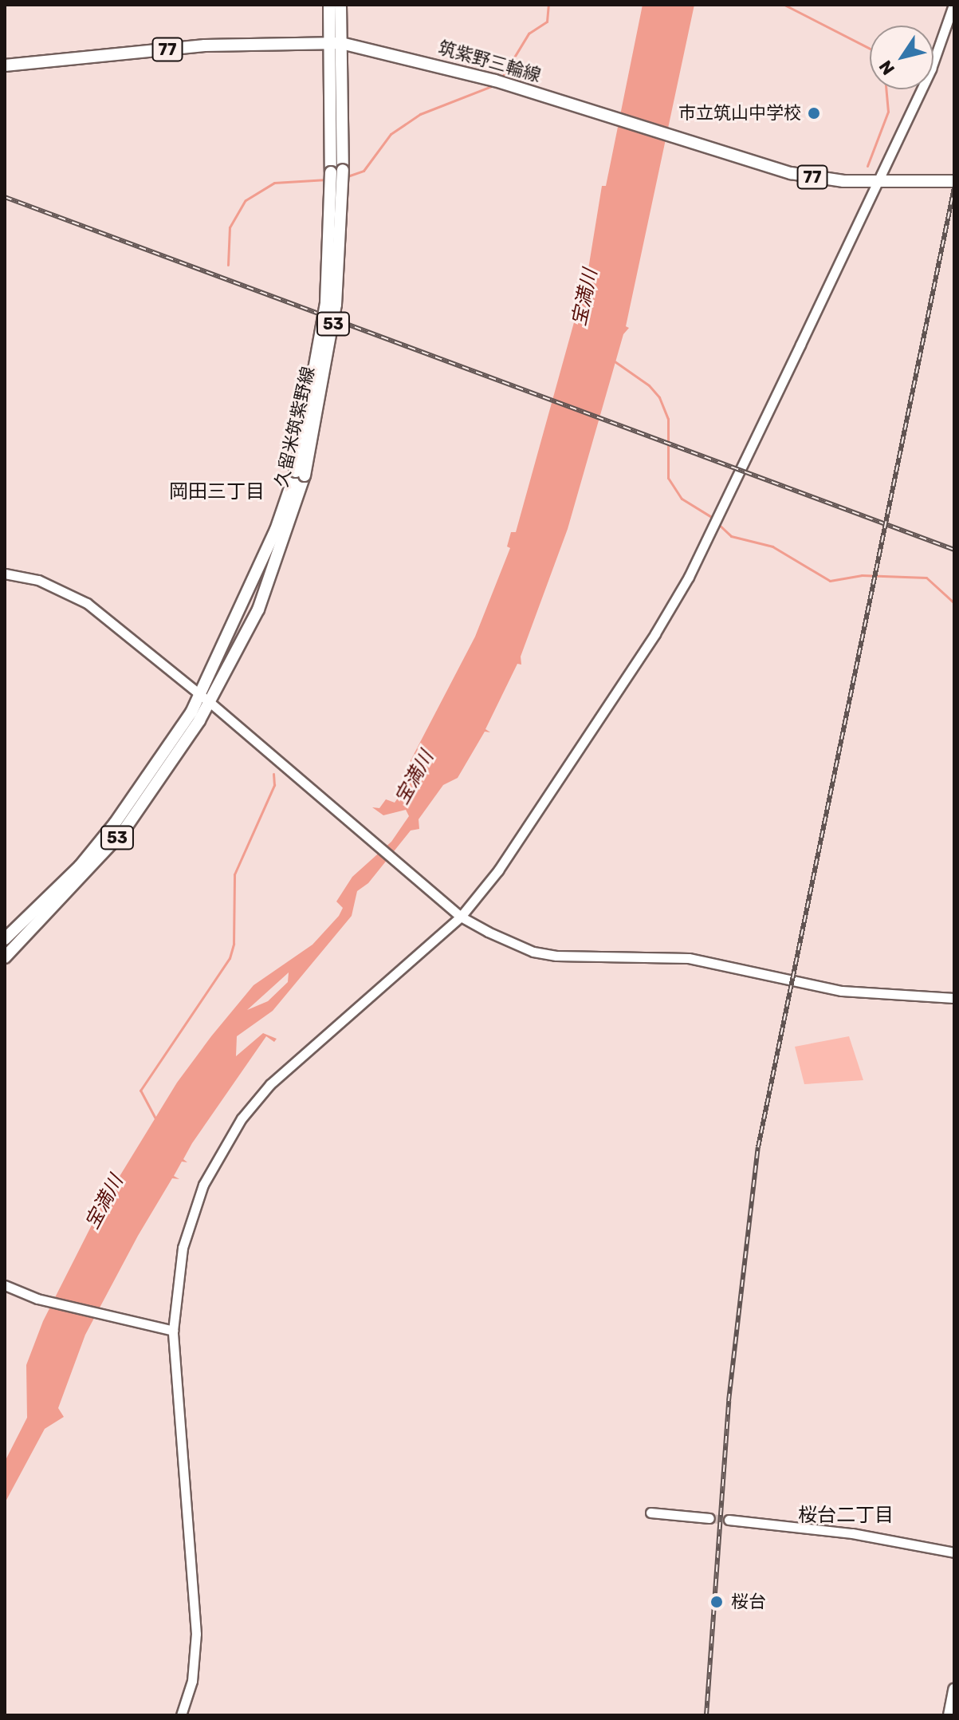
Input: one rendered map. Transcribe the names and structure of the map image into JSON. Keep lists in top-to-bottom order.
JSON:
{
  "streets": {
    "main road": [
      "77",
      "筑紫野三輪線",
      "53",
      "久留米筑紫野線"
    ]
  },
  "crossings": [
    ["筑紫野三輪線", "久留米筑紫野線"]
  ],
  "districts": ["岡田三丁目", "桜台二丁目"],
  "water": ["宝満川"],
  "places": ["市立筑山中学校", "桜台"],
  "north": "bottom left"
}
